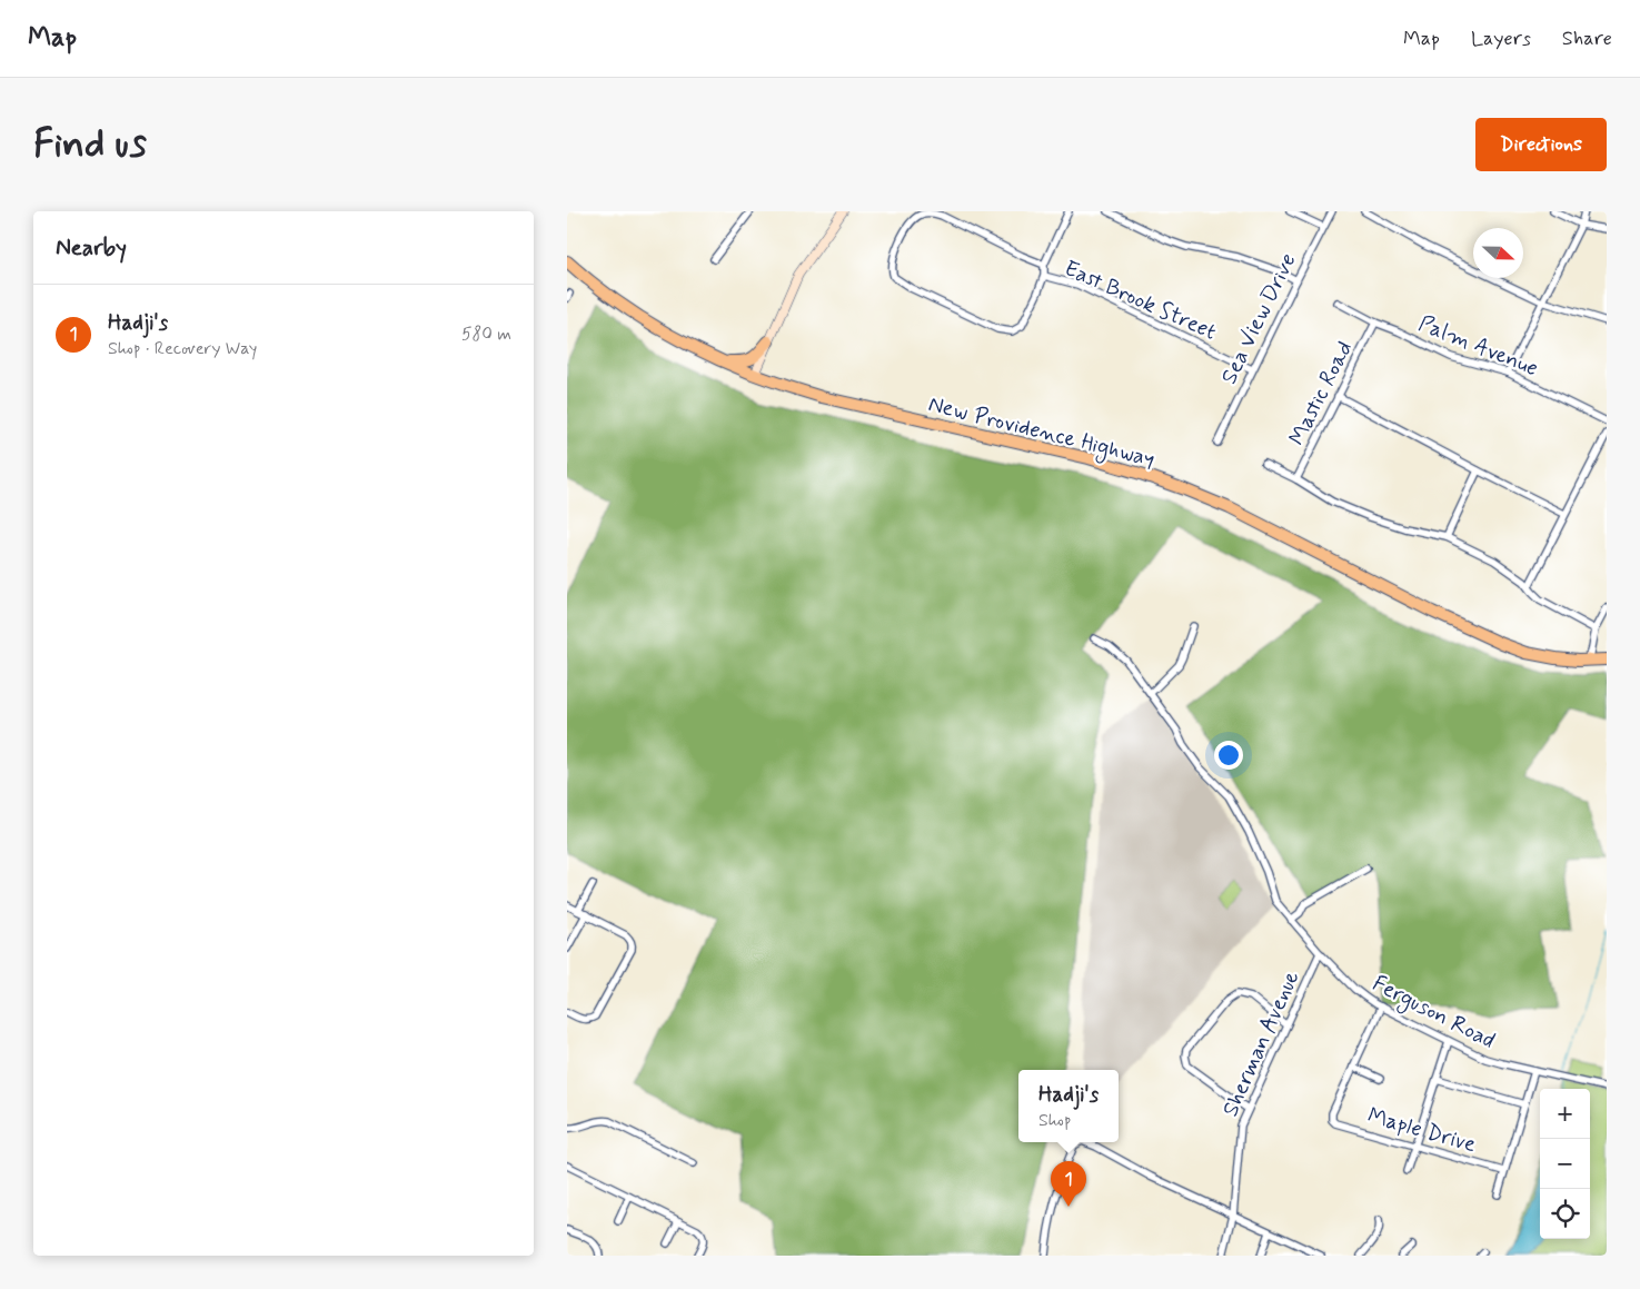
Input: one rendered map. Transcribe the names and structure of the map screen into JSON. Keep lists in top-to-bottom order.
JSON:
{
  "streets": {
    "highway": ["New Providence Highway"],
    "street": [
      "East Brook Street",
      "Sea View Drive",
      "Palm Avenue",
      "Mastic Road",
      "Ferguson Road",
      "Sherman Avenue",
      "Maple Drive"
    ]
  },
  "crossings": [
    ["East Brook Street", "Sea View Drive"],
    ["Palm Avenue", "Mastic Road"],
    ["Ferguson Road", "Sherman Avenue"]
  ],
  "north": "right",
  "page": {
    "header": "Map",
    "nav": ["Map", "Layers", "Share"],
    "buttons": "Directions",
    "title": "Find us",
    "heading": "Nearby",
    "list": [
      {
        "mark": "1",
        "name": "Hadji's",
        "note": "Shop · Recovery Way",
        "value": "580 m"
      }
    ],
    "popup": ["Hadji's", "Shop"],
    "map_buttons": ["+", "−"],
    "pins": "1"
  }
}
